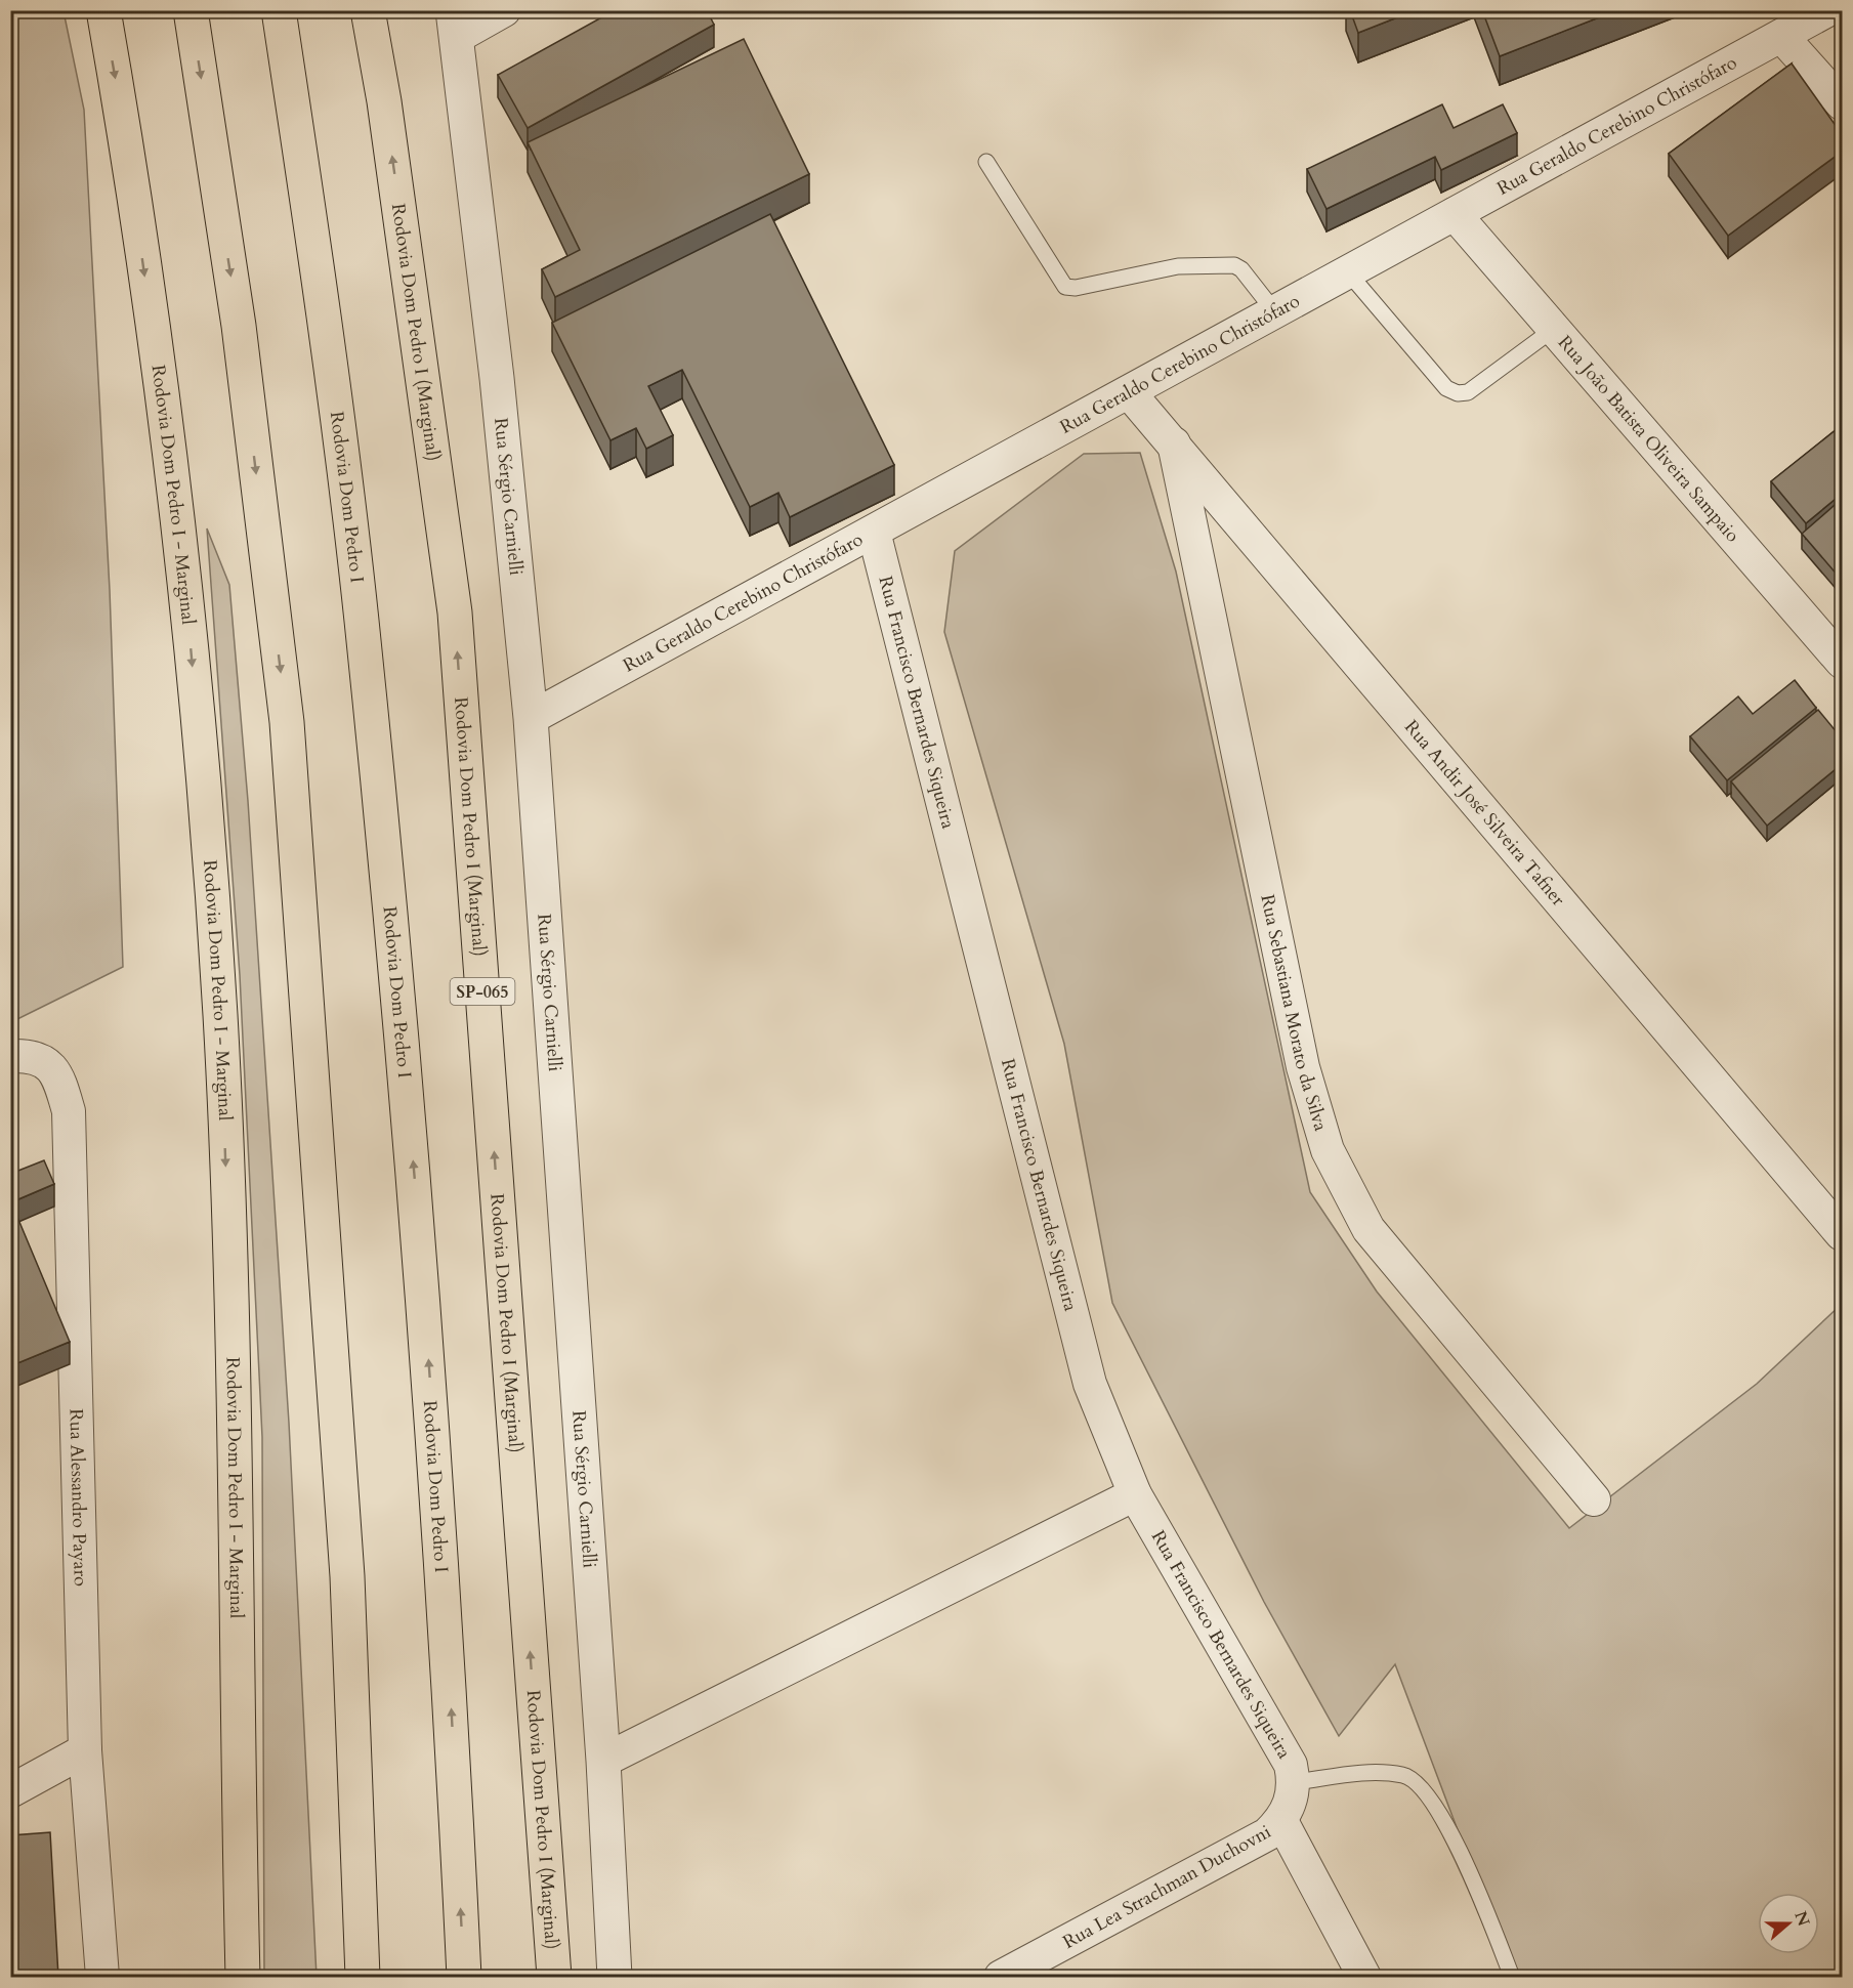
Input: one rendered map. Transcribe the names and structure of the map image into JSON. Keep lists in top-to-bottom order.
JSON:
{
  "streets": {
    "highway": [
      "Rodovia Dom Pedro I (Marginal)",
      "Rodovia Dom Pedro I - Marginal",
      "Rodovia Dom Pedro I",
      "SP-065"
    ],
    "street": [
      "Rua Geraldo Cerebino Christófaro",
      "Rua João Batista Oliveira Sampaio",
      "Rua Sérgio Carnielli",
      "Rua Francisco Bernardes Siqueira",
      "Rua Andir José Silveira Tafner",
      "Rua Sebastiana Morato da Silva",
      "Rua Alessandro Payaro",
      "Rua Lea Strachman Duchovni"
    ]
  },
  "crossings": [
    ["Rua Geraldo Cerebino Christófaro", "Rua João Batista Oliveira Sampaio"],
    ["Rua Geraldo Cerebino Christófaro", "Rua Sérgio Carnielli"],
    ["Rua Geraldo Cerebino Christófaro", "Rua Francisco Bernardes Siqueira"],
    ["Rua Geraldo Cerebino Christófaro", "Rua Andir José Silveira Tafner"],
    ["Rua Francisco Bernardes Siqueira", "Rua Lea Strachman Duchovni"],
    ["Rua Andir José Silveira Tafner", "Rua Sebastiana Morato da Silva"]
  ],
  "north": "right"
}
